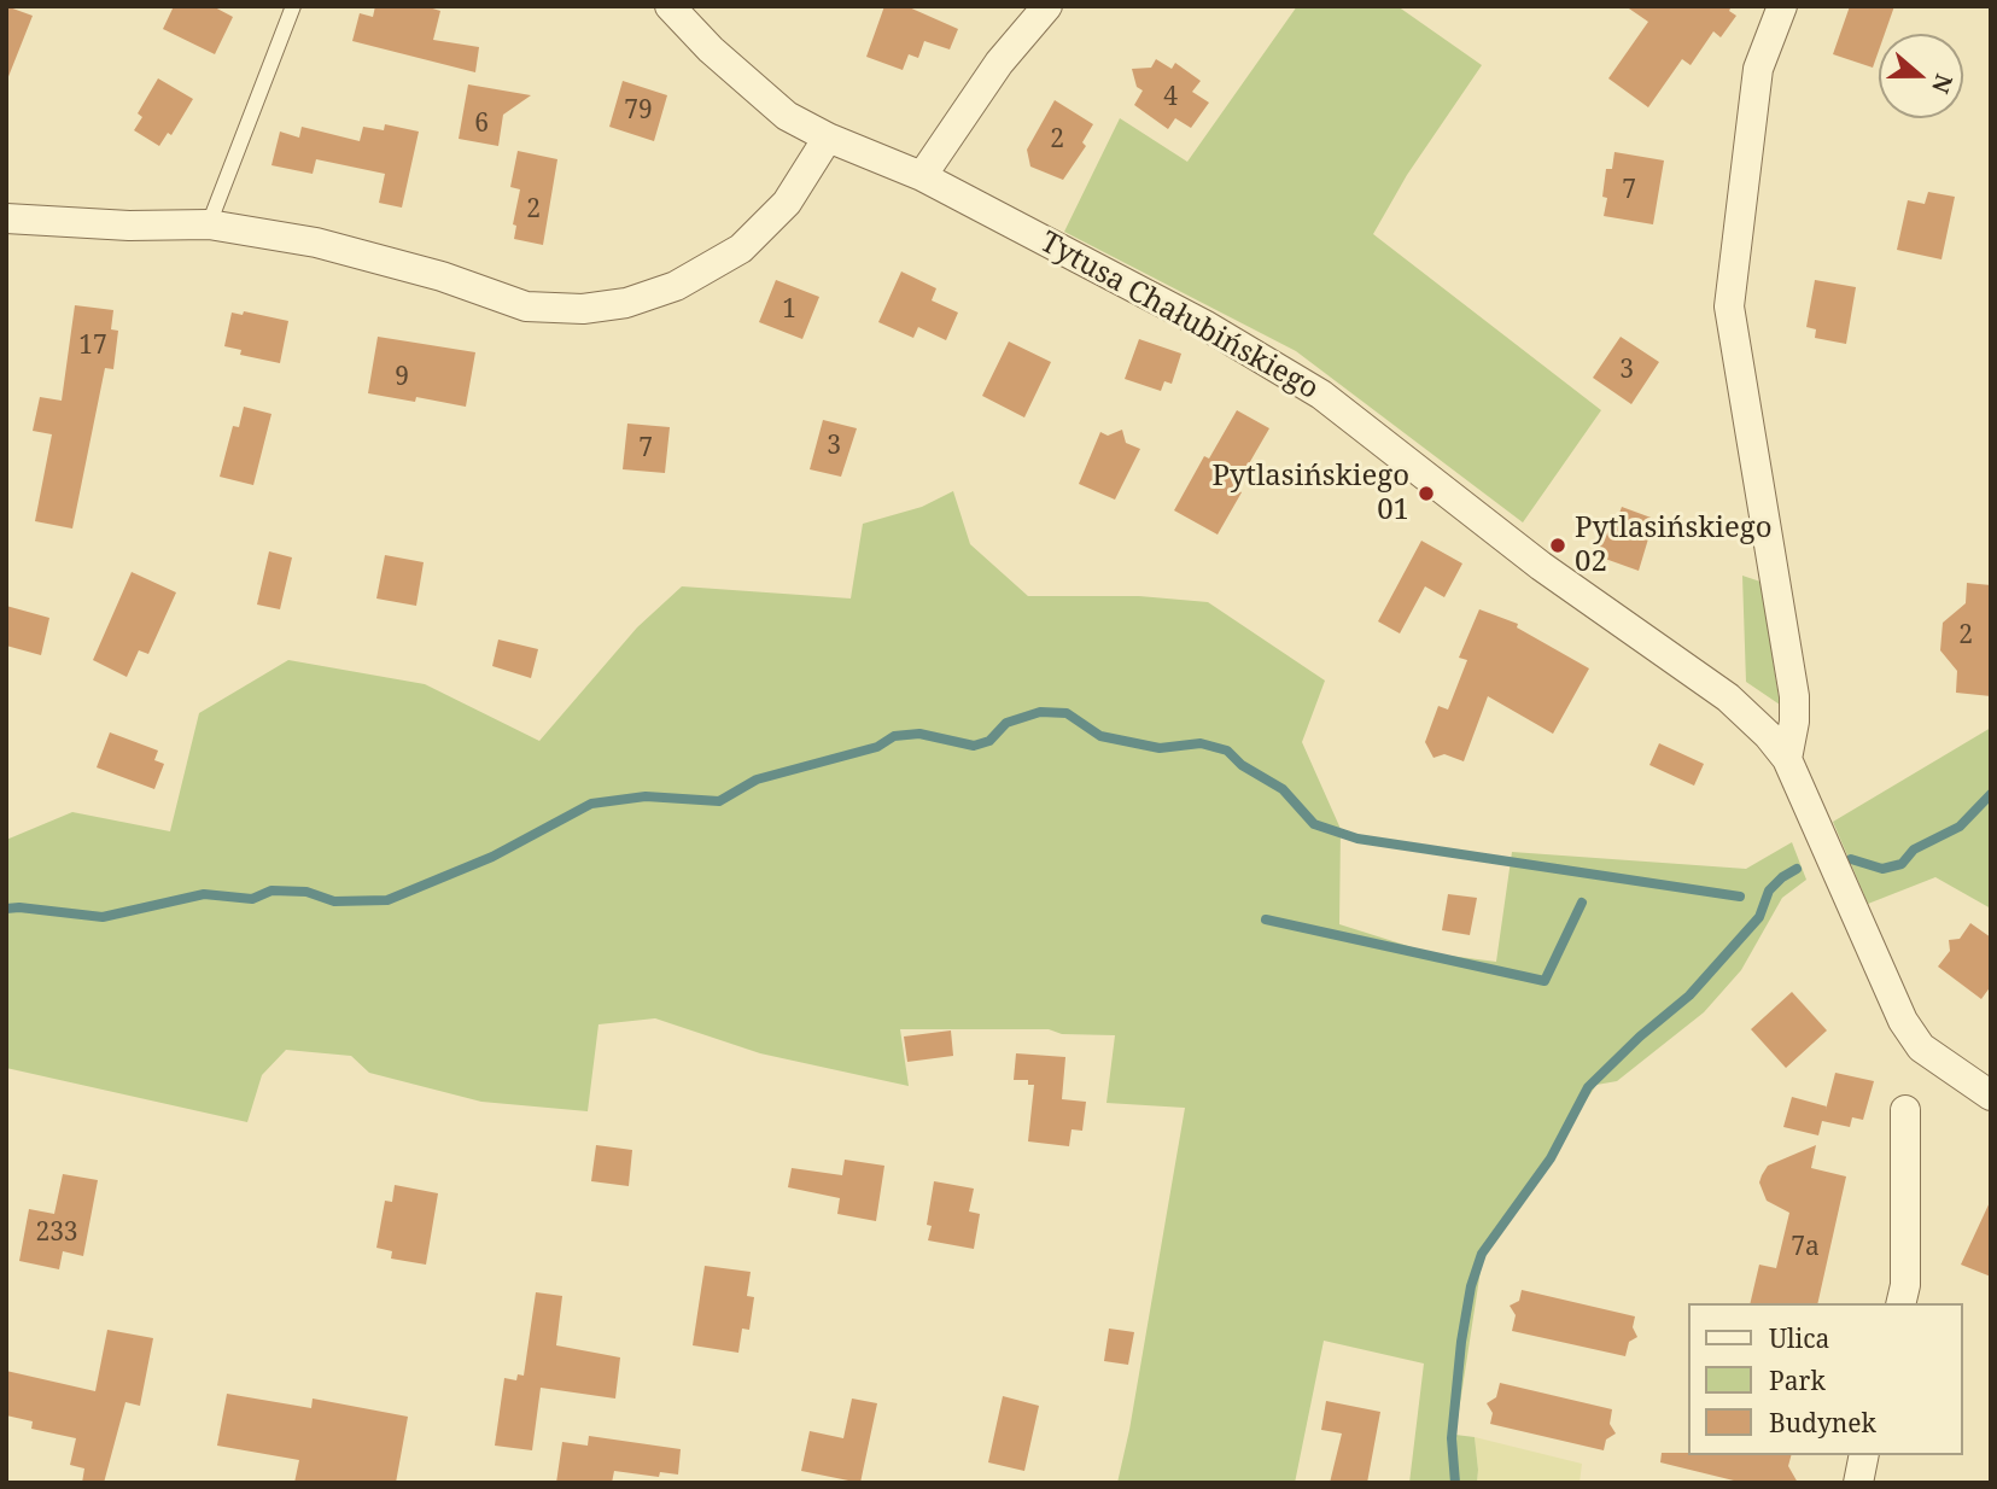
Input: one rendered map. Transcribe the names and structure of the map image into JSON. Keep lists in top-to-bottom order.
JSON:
{
  "streets": {
    "street": ["Tytusa Chałubińskiego"]
  },
  "places": ["Pytlasińskiego 01", "Pytlasińskiego 02"],
  "house_numbers": [
    "4",
    "79",
    "6",
    "2",
    "7",
    "2",
    "1",
    "17",
    "3",
    "9",
    "3",
    "7",
    "2",
    "233",
    "7a"
  ],
  "legend": ["Ulica", "Park", "Budynek"],
  "north": "right"
}
